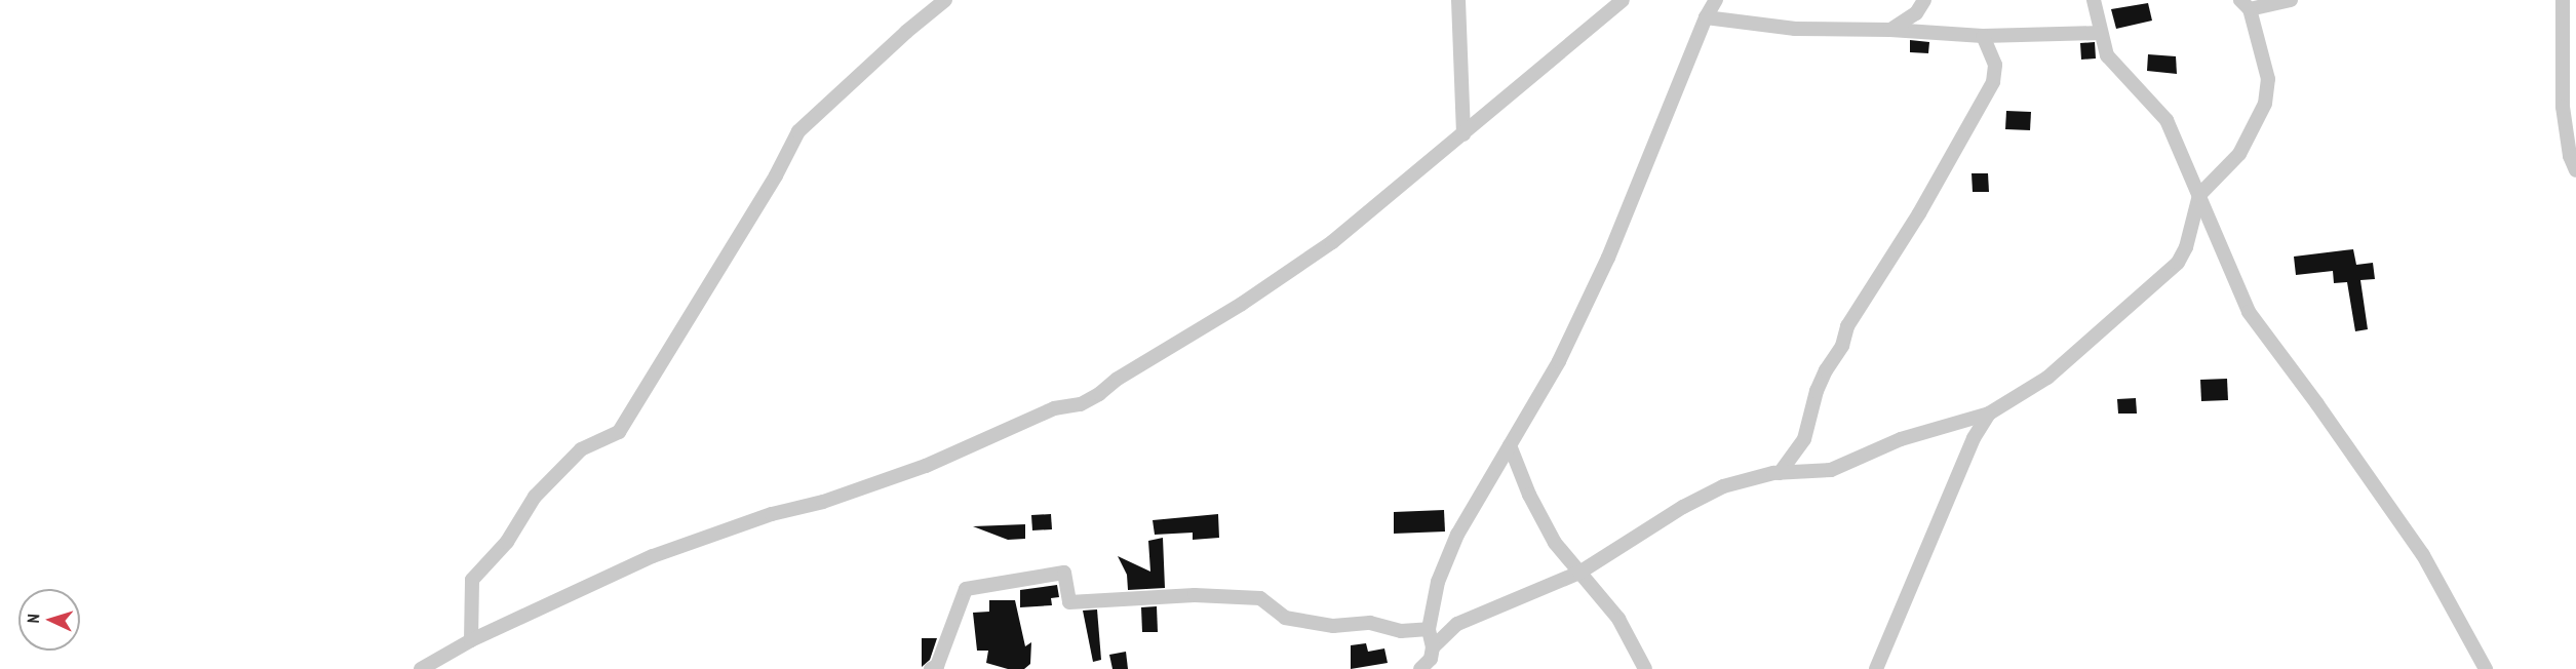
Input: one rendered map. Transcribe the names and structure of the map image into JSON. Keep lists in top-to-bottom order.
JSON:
{
  "north": "left"
}
